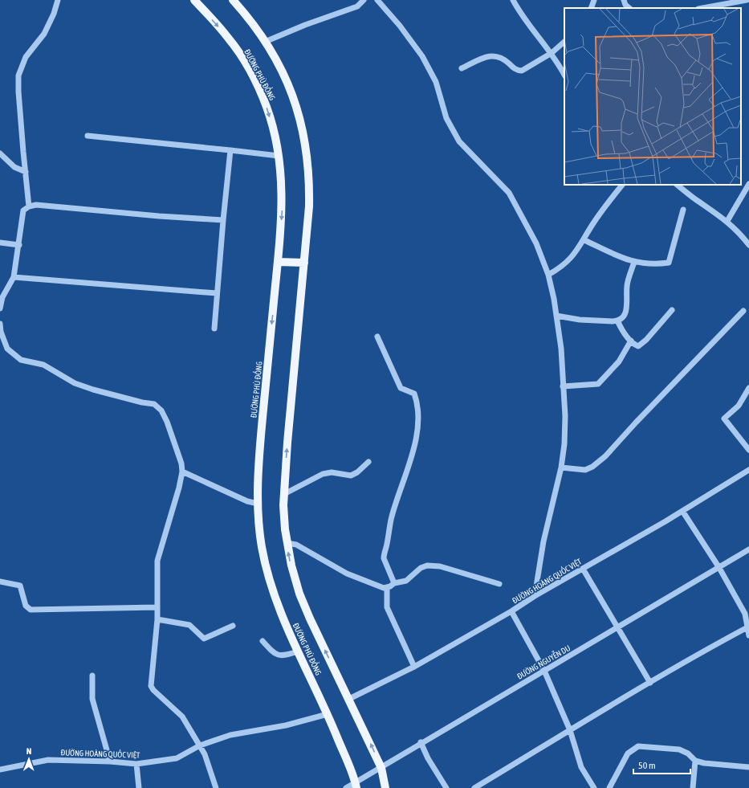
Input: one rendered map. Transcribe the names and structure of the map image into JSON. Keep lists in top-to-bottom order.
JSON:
{
  "streets": {
    "main road": ["ĐƯỜNG PHÙ ĐỔNG"],
    "street": ["ĐƯỜNG HOÀNG QUỐC VIỆT", "ĐƯỜNG NGUYỄN DU"]
  },
  "crossings": [
    ["ĐƯỜNG PHÙ ĐỔNG", "ĐƯỜNG HOÀNG QUỐC VIỆT"],
    ["ĐƯỜNG PHÙ ĐỔNG", "ĐƯỜNG NGUYỄN DU"]
  ],
  "scale_bar": "50 m",
  "north": "top"
}
